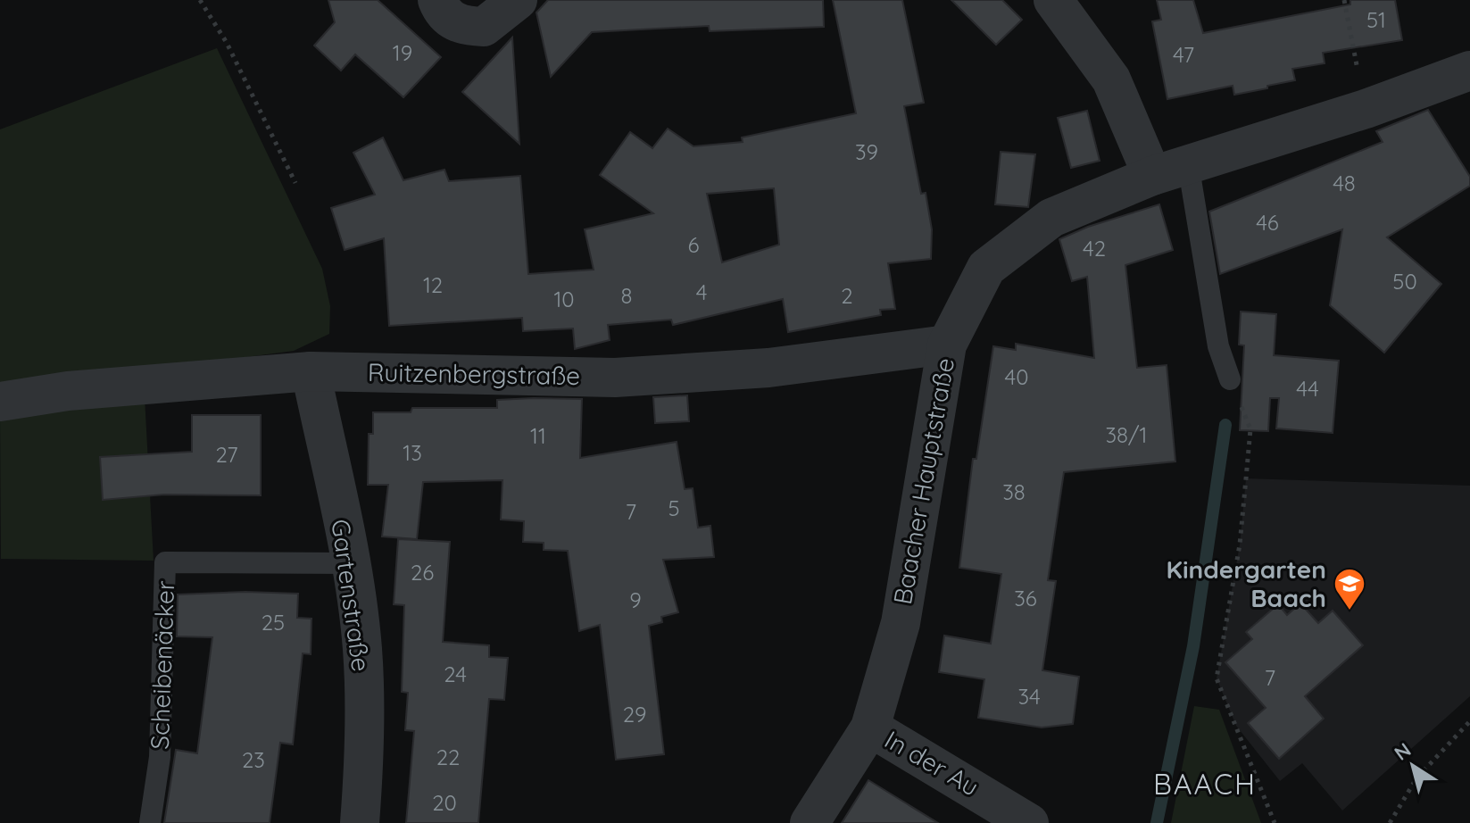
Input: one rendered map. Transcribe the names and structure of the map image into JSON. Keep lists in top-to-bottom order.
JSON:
{
  "streets": {
    "street": [
      "Ruitzenbergstraße",
      "Baacher Hauptstraße",
      "Gartenstraße",
      "In der Au"
    ],
    "lane": ["Scheibenäcker"]
  },
  "crossings": [
    ["Ruitzenbergstraße", "Baacher Hauptstraße"],
    ["Ruitzenbergstraße", "Gartenstraße"],
    ["Baacher Hauptstraße", "In der Au"],
    ["Gartenstraße", "Scheibenäcker"]
  ],
  "districts": ["BAACH"],
  "places": {
    "school or university": ["Kindergarten Baach"]
  },
  "house_numbers": [
    "51",
    "19",
    "47",
    "39",
    "48",
    "46",
    "6",
    "42",
    "50",
    "12",
    "4",
    "8",
    "2",
    "10",
    "40",
    "44",
    "38/1",
    "11",
    "13",
    "27",
    "38",
    "5",
    "7",
    "26",
    "36",
    "9",
    "25",
    "24",
    "7",
    "34",
    "29",
    "22",
    "23",
    "20"
  ],
  "north": "top left"
}
